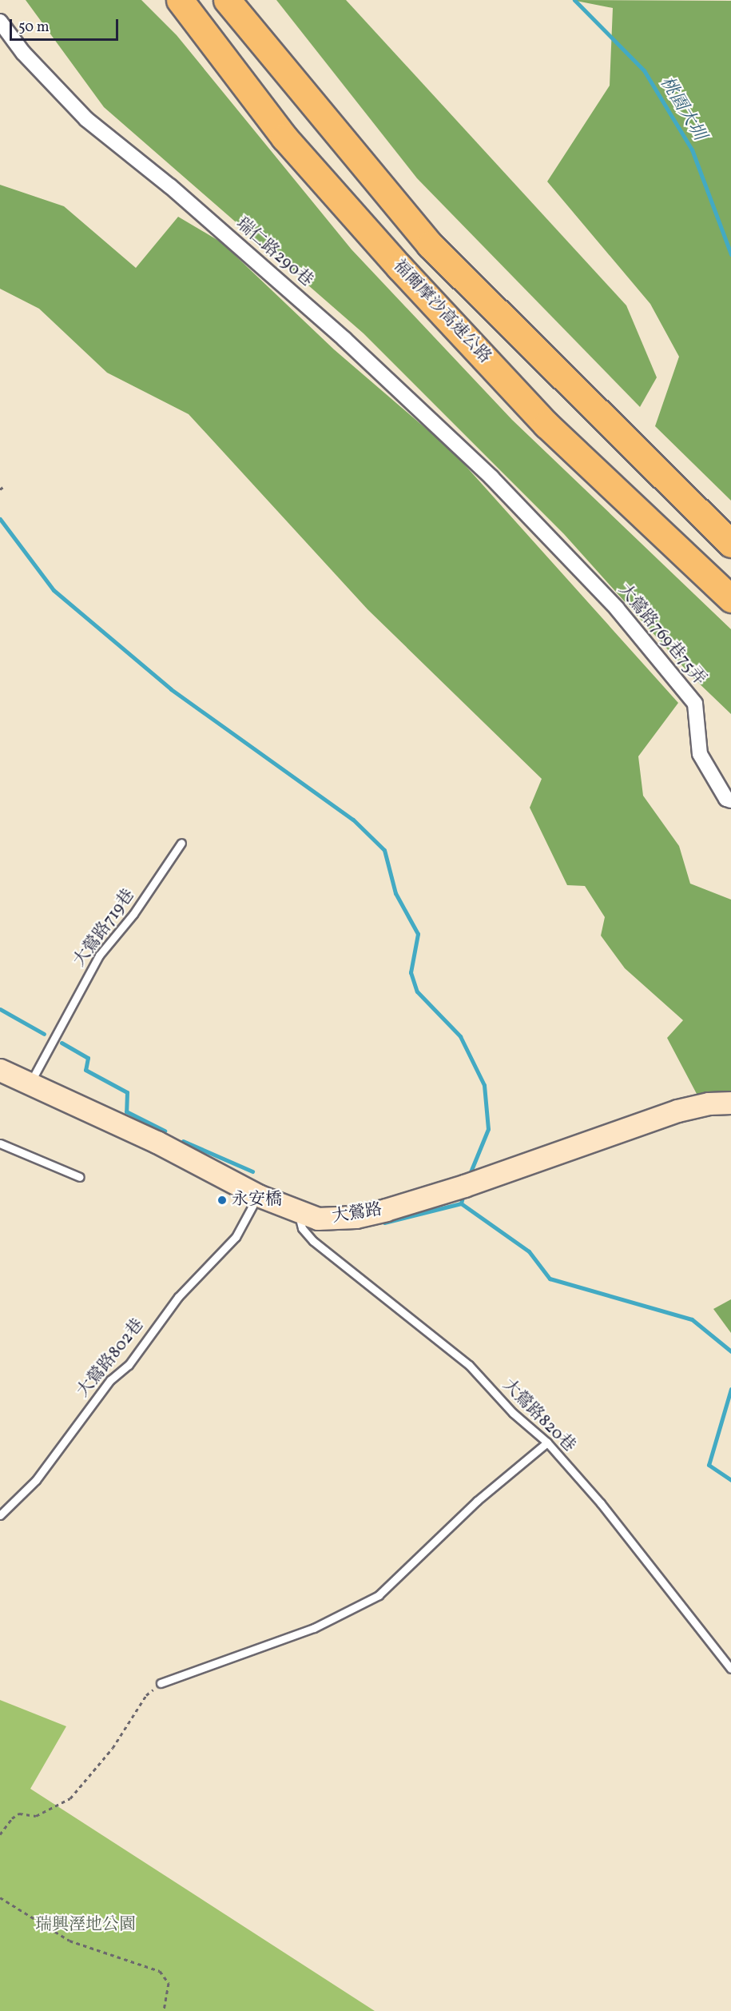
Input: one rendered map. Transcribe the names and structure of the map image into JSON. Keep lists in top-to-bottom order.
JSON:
{
  "streets": {
    "highway": ["福爾摩沙高速公路"],
    "street": ["瑞仁路290巷", "大鶯路769巷75弄", "大鶯路"],
    "lane": ["大鶯路719巷", "大鶯路802巷", "大鶯路820巷"]
  },
  "crossings": [
    ["瑞仁路290巷", "大鶯路769巷75弄"],
    ["大鶯路719巷", "大鶯路"],
    ["大鶯路", "大鶯路802巷"],
    ["大鶯路", "大鶯路820巷"]
  ],
  "water": ["桃園大圳"],
  "parks": ["瑞興溼地公園"],
  "places": ["永安橋"],
  "scale_bar": "50 m"
}
